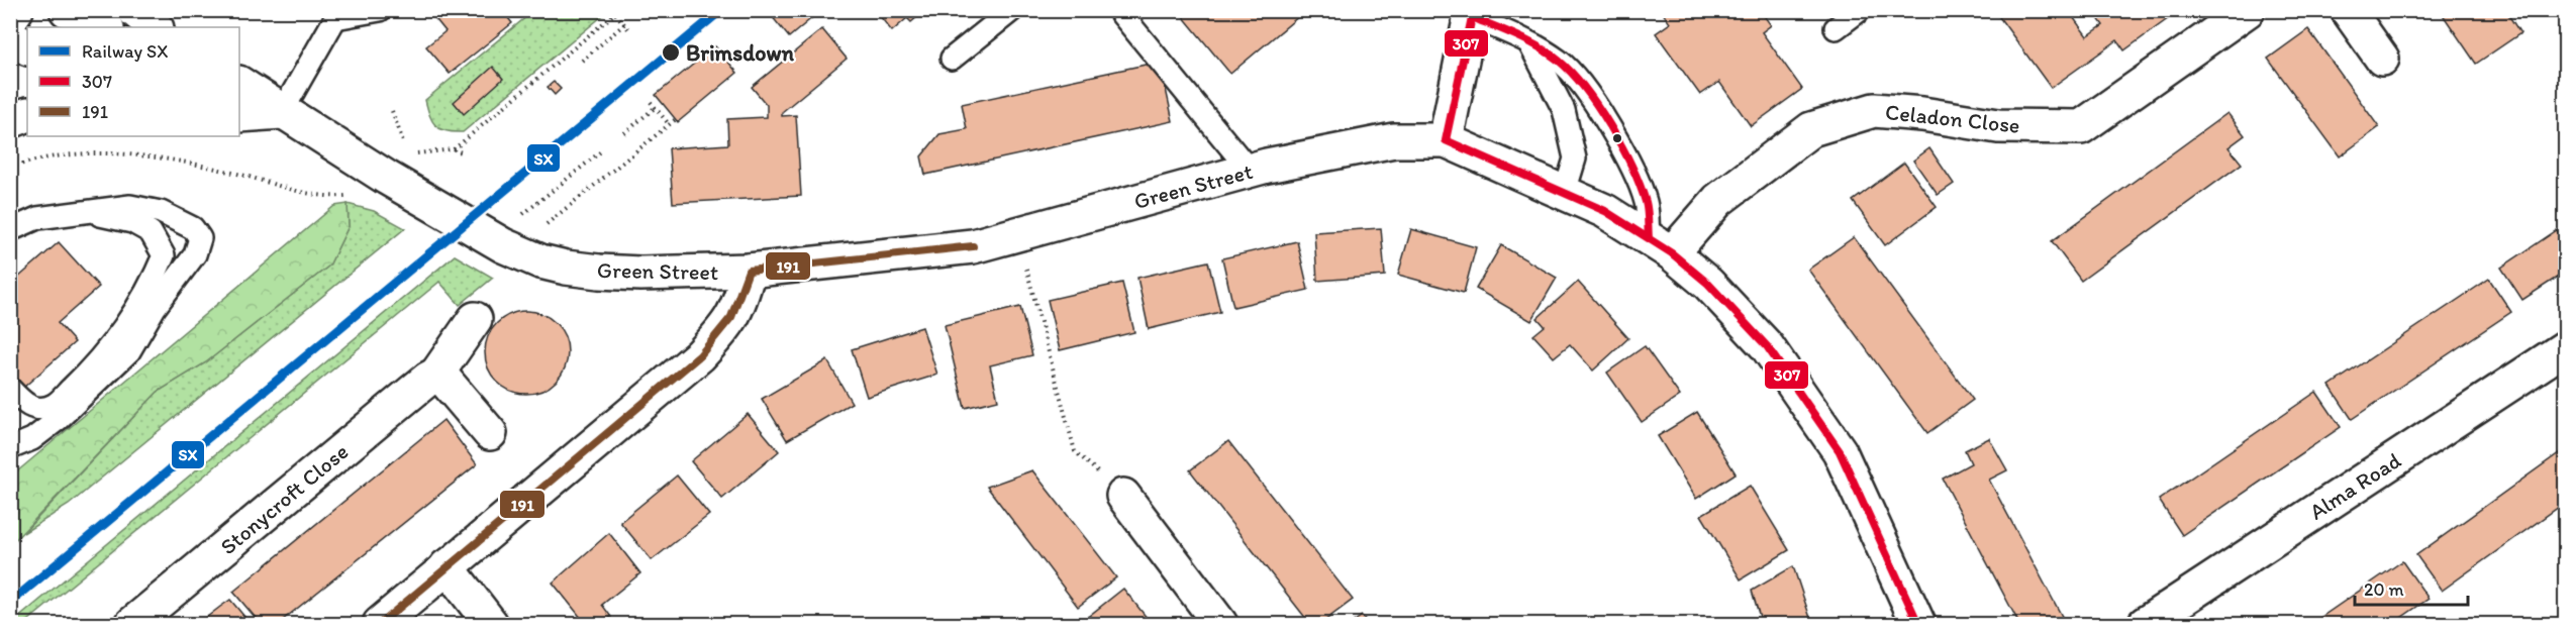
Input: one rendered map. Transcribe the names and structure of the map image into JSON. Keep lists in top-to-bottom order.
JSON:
{
  "streets": {
    "street": [
      "Celadon Close",
      "Green Street",
      "Alma Road",
      "Stonycroft Close"
    ]
  },
  "crossings": [
    ["Celadon Close", "Green Street"]
  ],
  "places": ["Brimsdown"],
  "lines": ["rail line SX", "transit line 307", "transit line 191"],
  "legend": ["Railway SX", "307", "191"],
  "scale_bar": "20 m"
}
